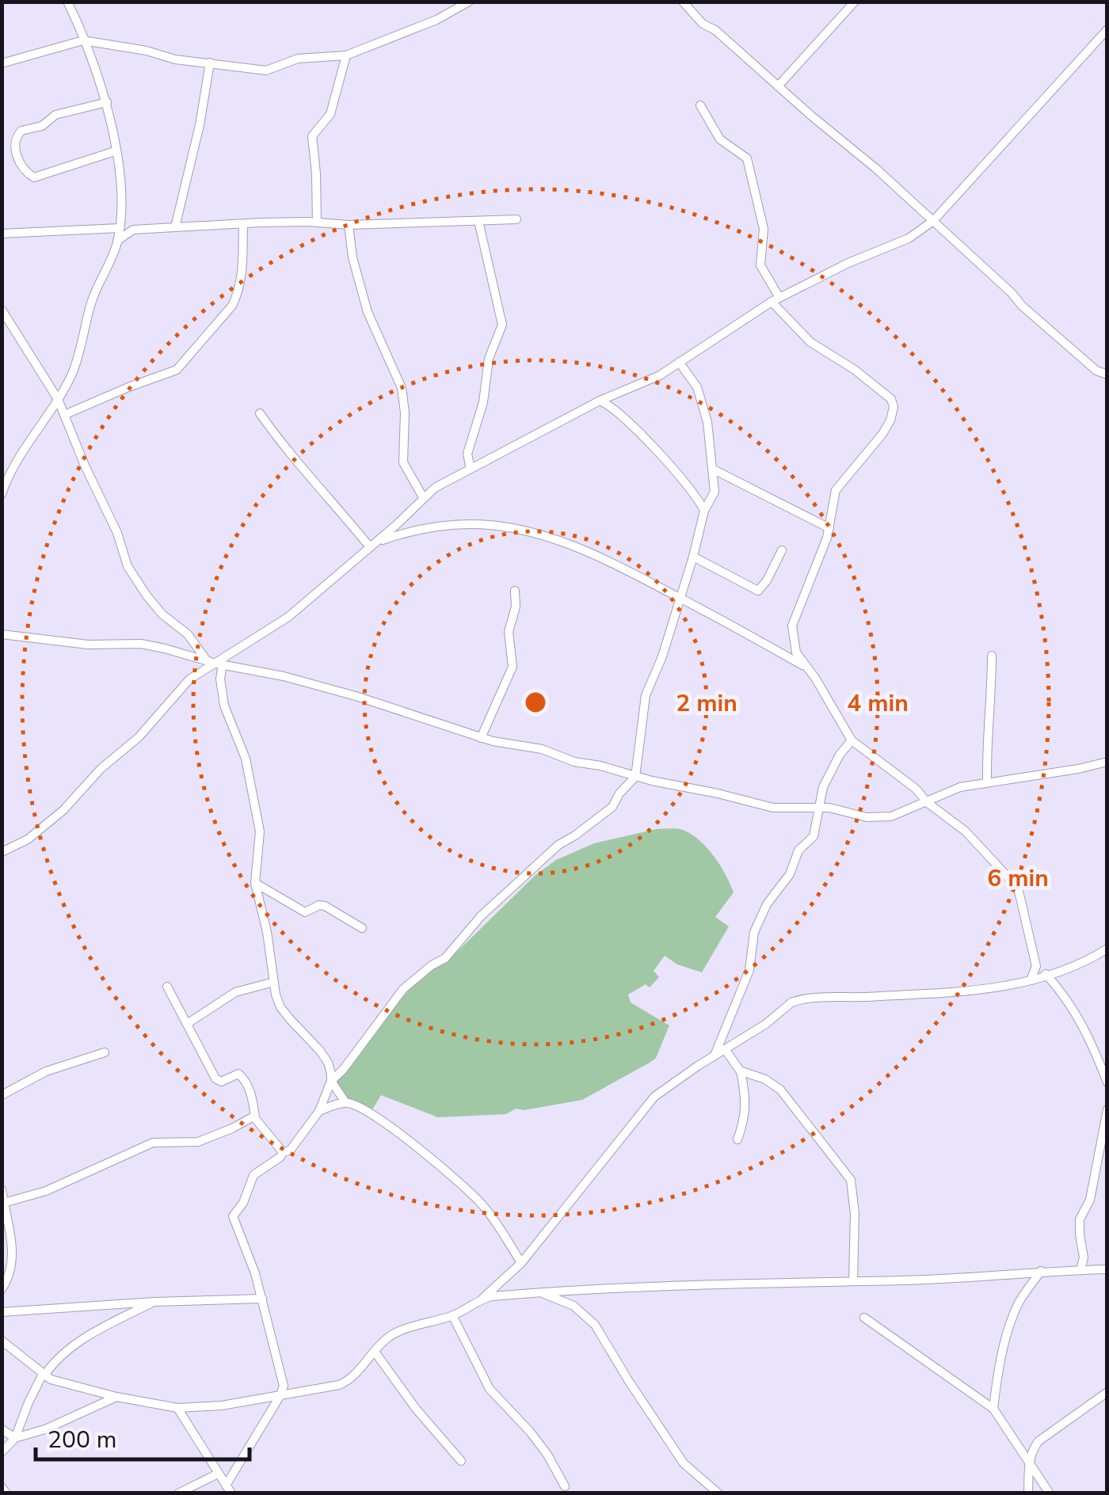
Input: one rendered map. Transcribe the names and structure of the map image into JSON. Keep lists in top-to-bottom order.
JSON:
{
  "scale_bar": "200 m",
  "rings": ["2 min", "4 min", "6 min"]
}
